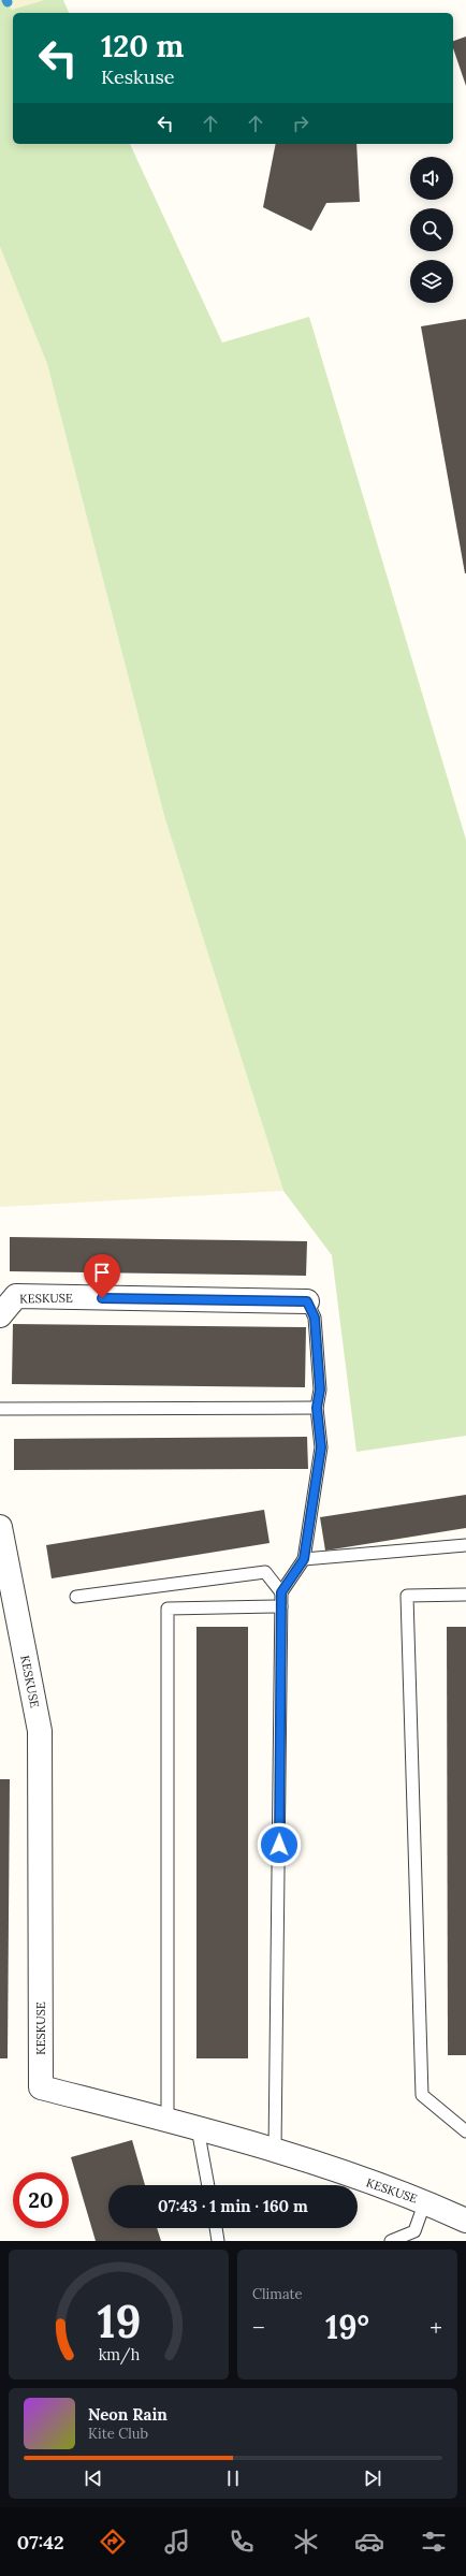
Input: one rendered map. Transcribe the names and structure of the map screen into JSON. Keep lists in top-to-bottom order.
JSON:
{
  "streets": {
    "street": ["KESKUSE"]
  },
  "page": {
    "turn": ["120 m", "Keskuse"],
    "limit": "20",
    "trip": "07:43 · 1 min · 160 m",
    "tile": "Climate",
    "heat": ["−", "19°", "+"],
    "song": ["Neon Rain", "Kite Club"],
    "tabs": "07:42",
    "gauge": ["19", "km/h"]
  }
}
